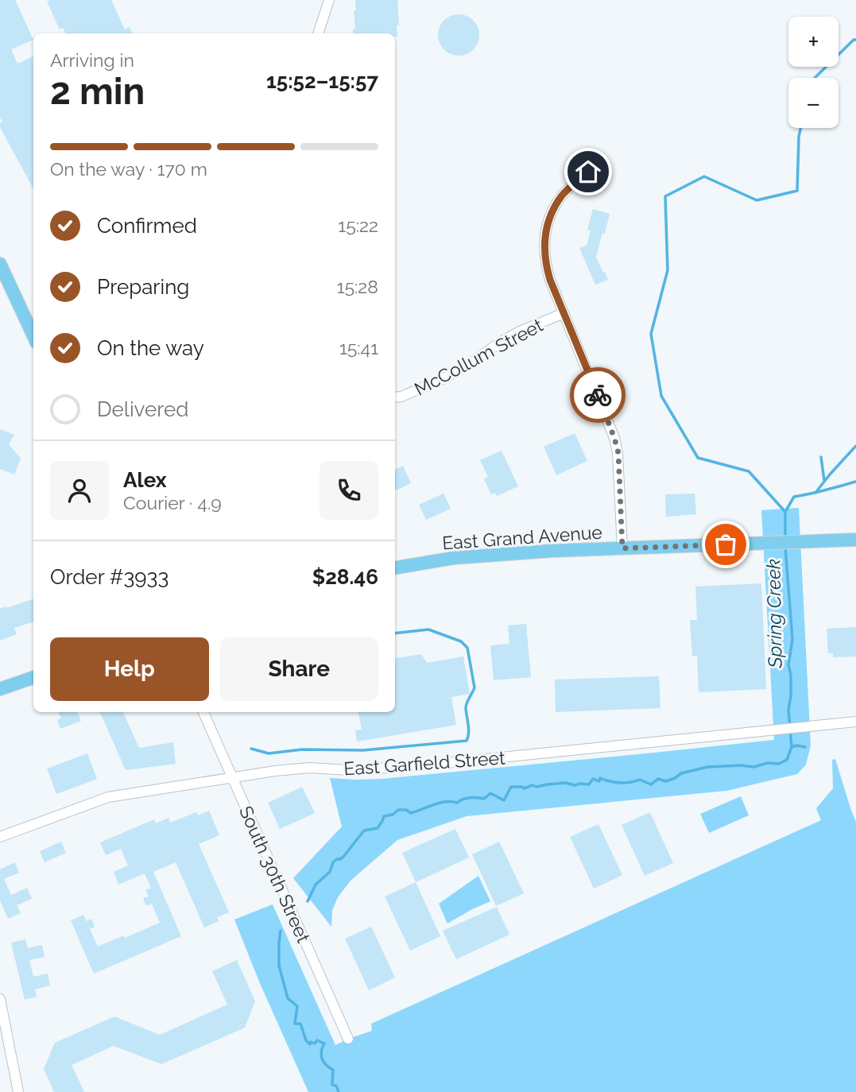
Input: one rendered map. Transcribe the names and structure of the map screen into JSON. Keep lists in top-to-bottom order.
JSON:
{
  "streets": {
    "main road": ["East Grand Avenue"],
    "street": ["McCollum Street", "East Garfield Street", "South 30th Street"]
  },
  "crossings": [
    ["East Garfield Street", "South 30th Street"]
  ],
  "water": ["Spring Creek"],
  "page": {
    "map_buttons": ["+", "−"],
    "heading": ["2 min", "Arriving in", "15:52–15:57"],
    "panel": [
      "Alex",
      "Courier · 4.9",
      "Order #3933",
      "$28.46"
    ],
    "bar": "On the way · 170 m",
    "list": [
      ["Confirmed", "15:22"],
      ["Preparing", "15:28"],
      ["On the way", "15:41"],
      "Delivered"
    ],
    "buttons": ["Help", "Share"]
  }
}
